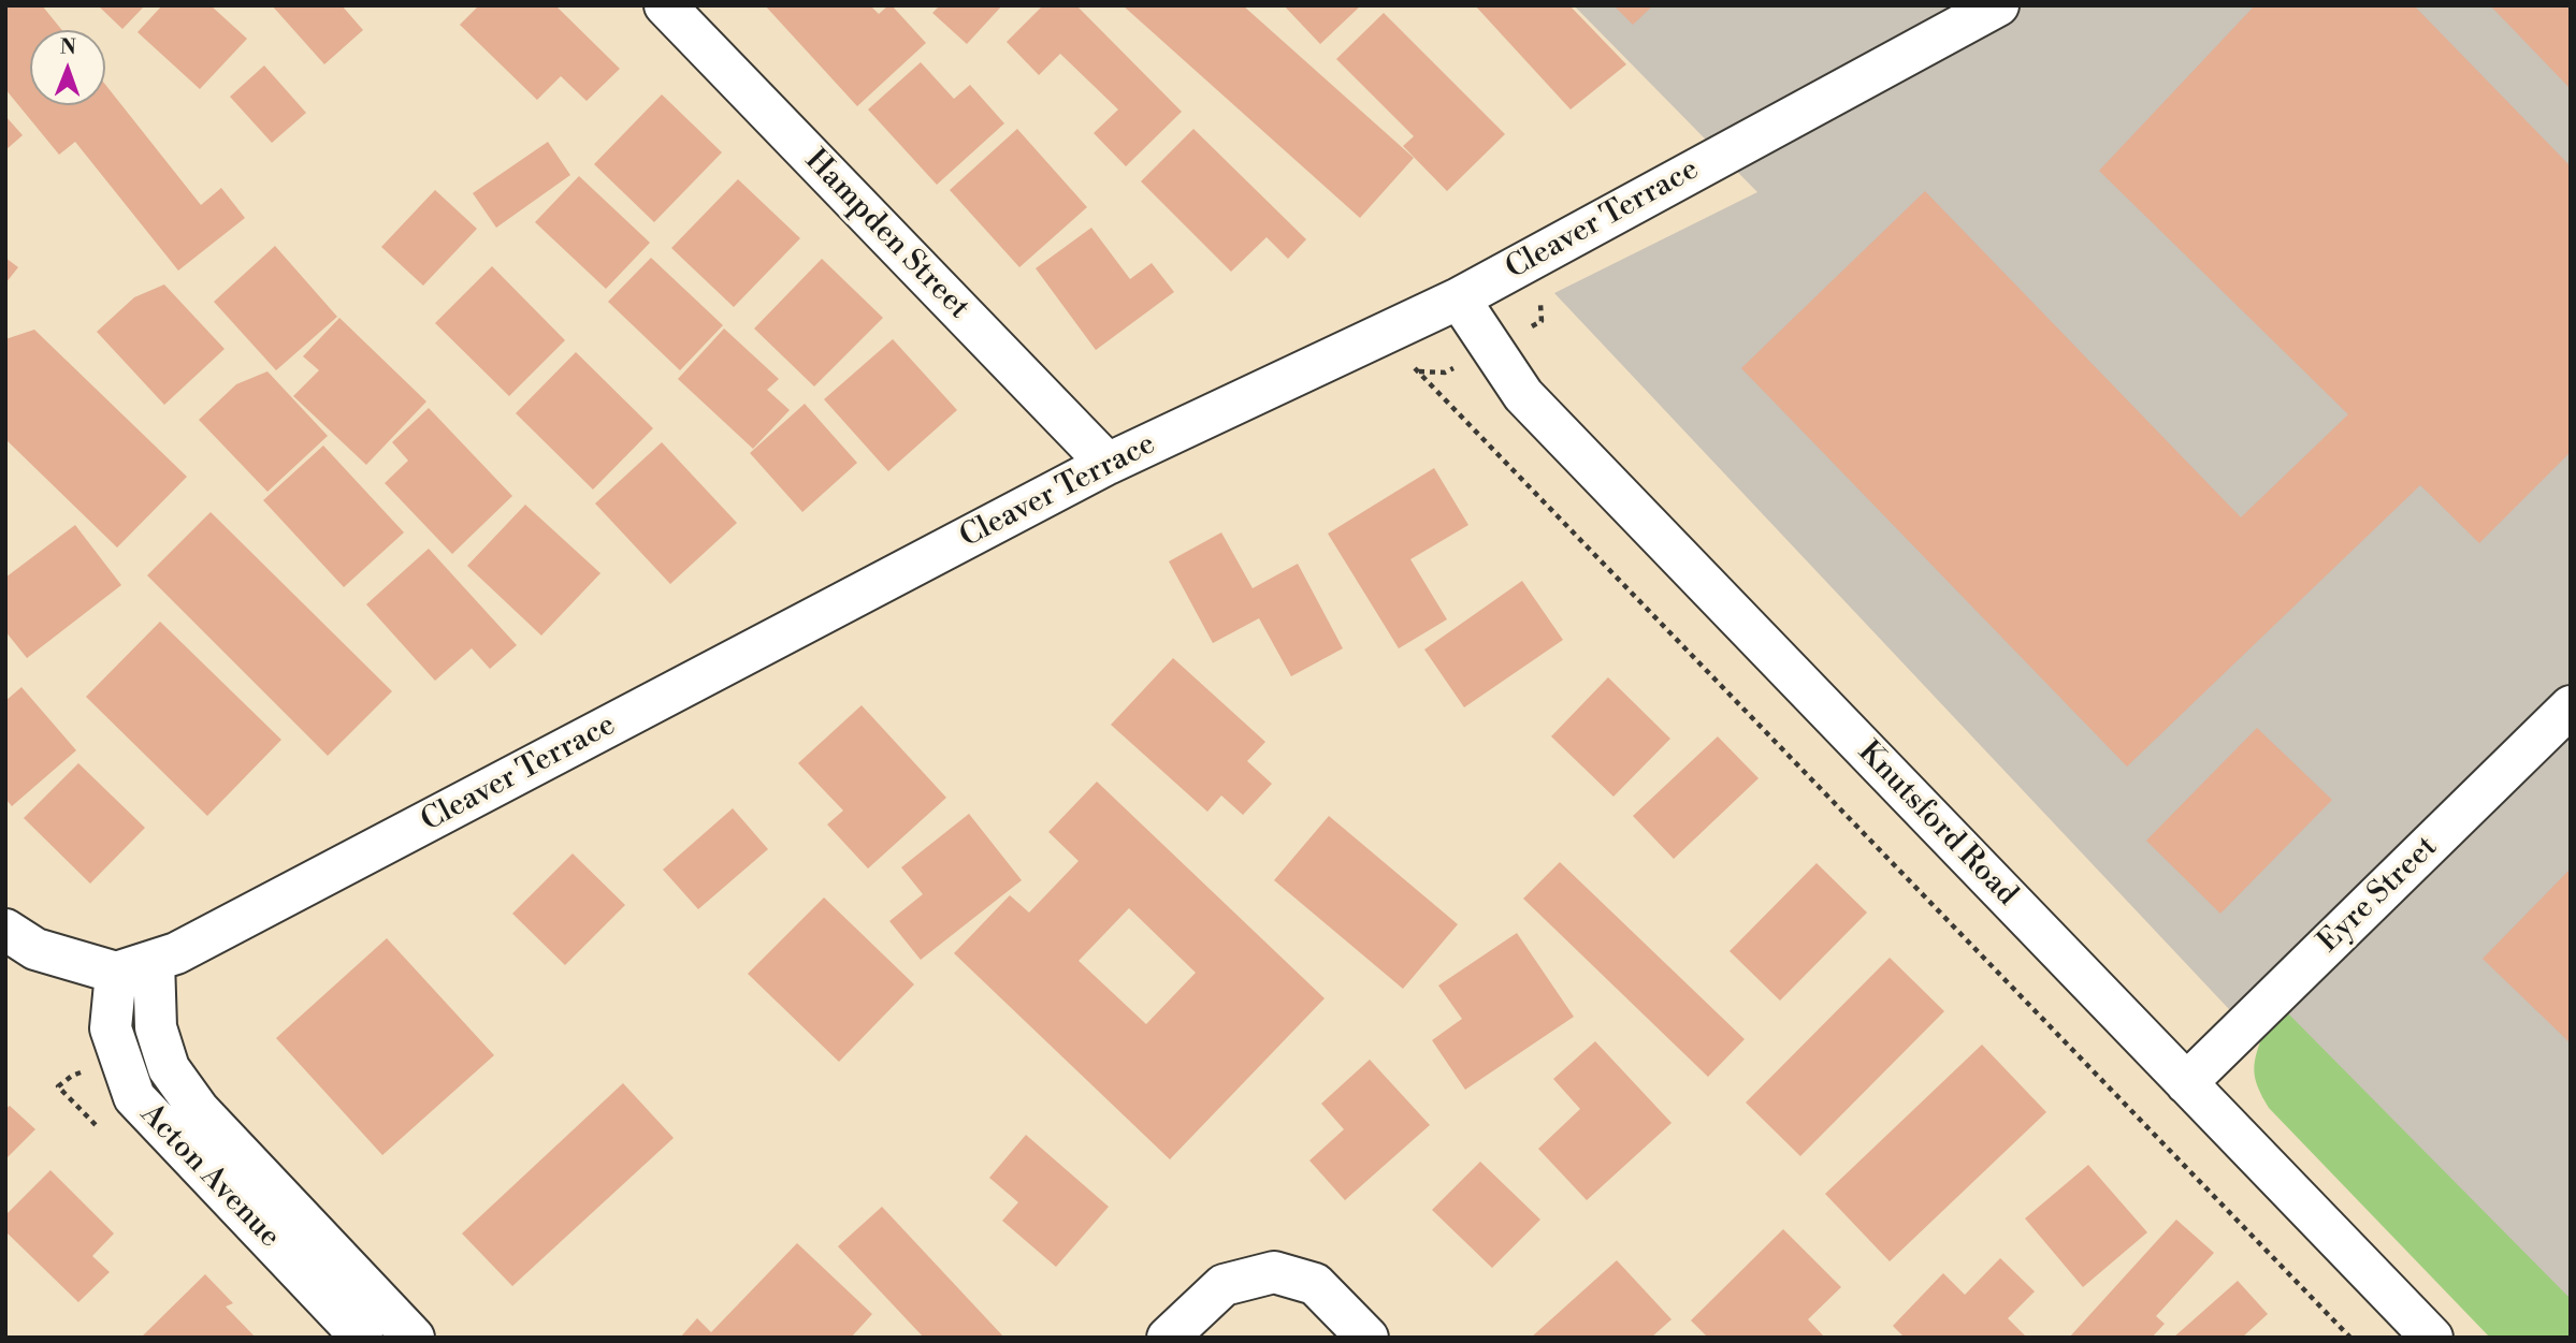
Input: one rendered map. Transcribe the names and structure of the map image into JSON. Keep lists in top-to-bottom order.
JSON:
{
  "streets": {
    "street": [
      "Cleaver Terrace",
      "Hampden Street",
      "Knutsford Road",
      "Eyre Street",
      "Acton Avenue"
    ]
  },
  "crossings": [
    ["Cleaver Terrace", "Hampden Street"],
    ["Cleaver Terrace", "Knutsford Road"],
    ["Cleaver Terrace", "Acton Avenue"],
    ["Knutsford Road", "Eyre Street"]
  ],
  "north": "top"
}
